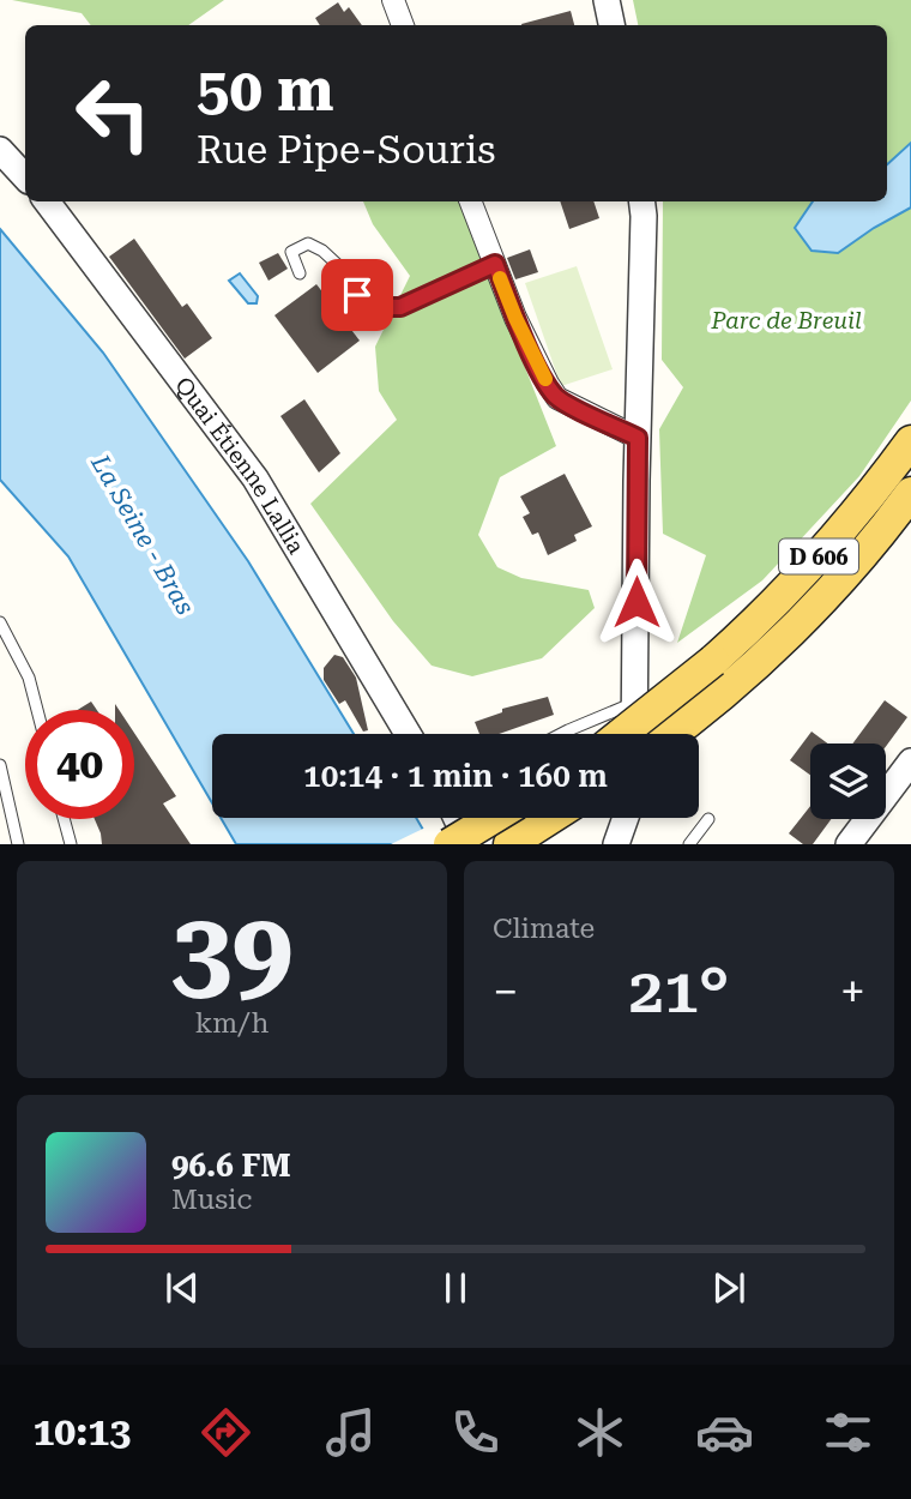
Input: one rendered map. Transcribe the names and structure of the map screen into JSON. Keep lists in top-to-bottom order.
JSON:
{
  "streets": {
    "main road": ["D 606"],
    "street": ["Quai Étienne Lallia"]
  },
  "water": ["La Seine - Bras"],
  "parks": ["Parc de Breuil"],
  "page": {
    "turn": ["50 m", "Rue Pipe-Souris"],
    "limit": "40",
    "trip": "10:14 · 1 min · 160 m",
    "tile": [
      ["39", "km/h"],
      "Climate"
    ],
    "heat": ["−", "21°", "+"],
    "song": ["96.6 FM", "Music"],
    "tabs": "10:13"
  }
}
